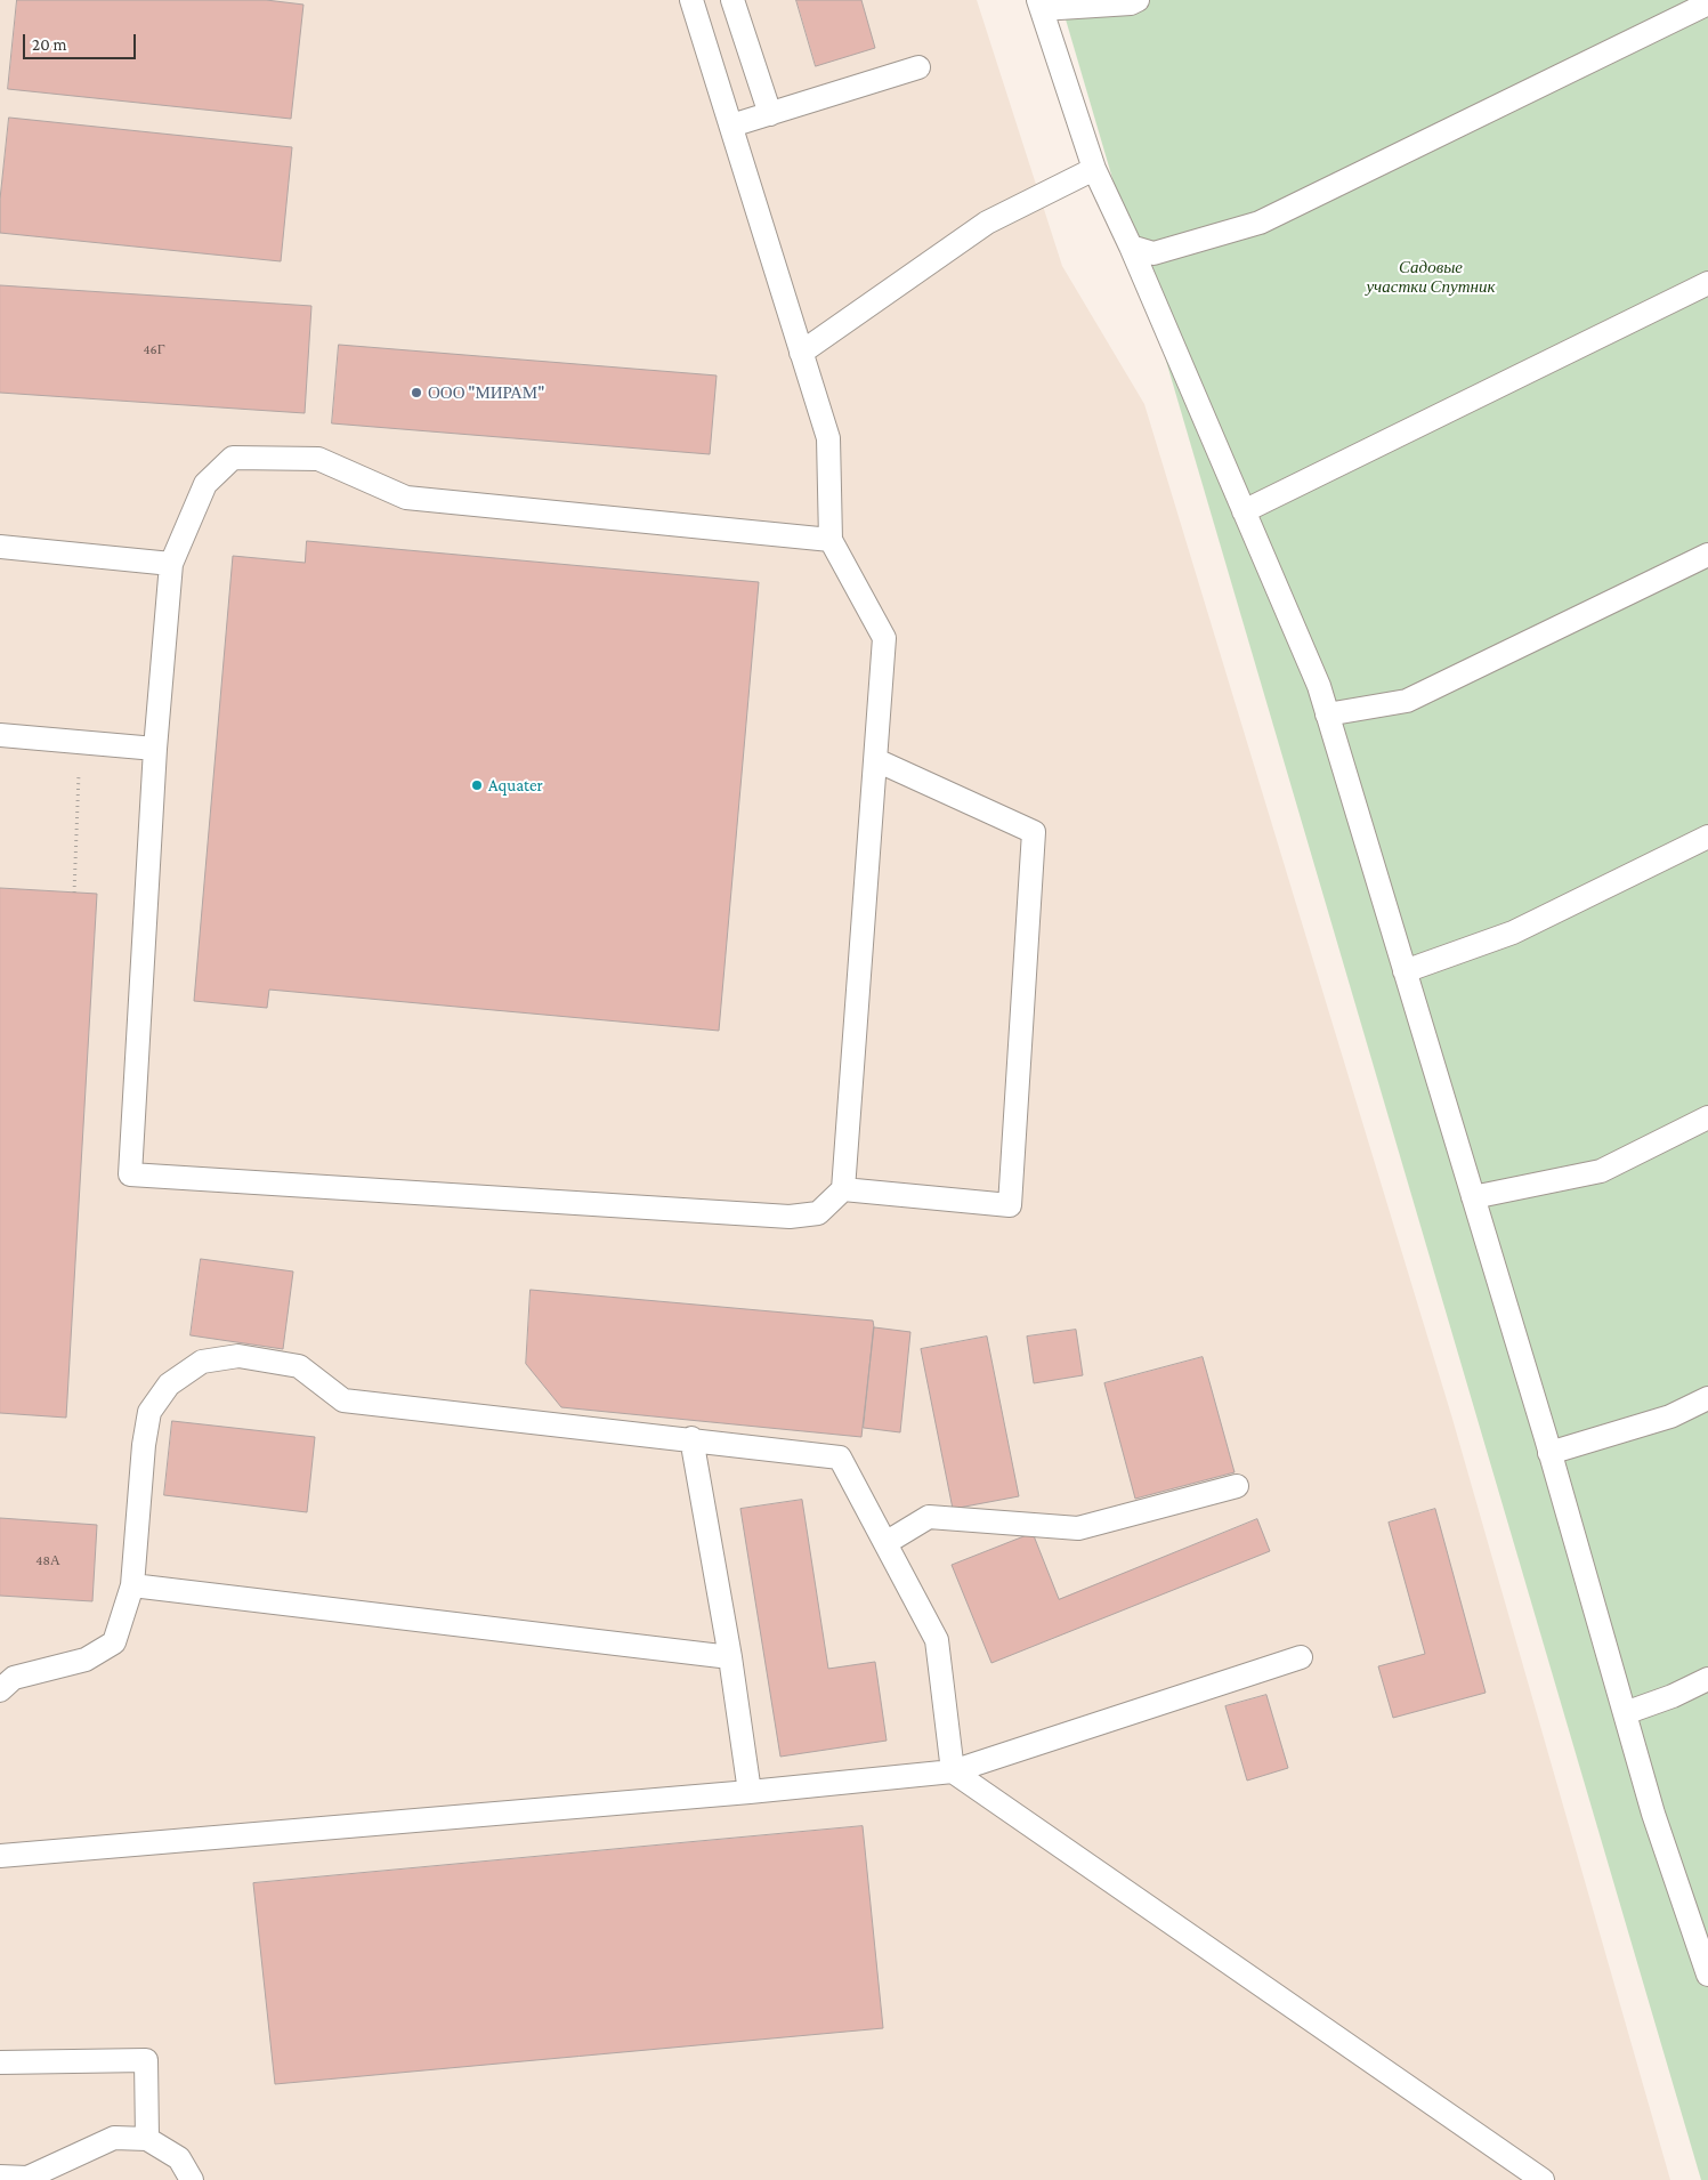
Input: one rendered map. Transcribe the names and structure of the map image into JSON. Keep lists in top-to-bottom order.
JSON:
{
  "parks": ["Садовые участки Спутник"],
  "places": ["ООО \"МИРАМ\"", "Aquater"],
  "house_numbers": ["46Г", "48А"],
  "scale_bar": "20 m"
}
